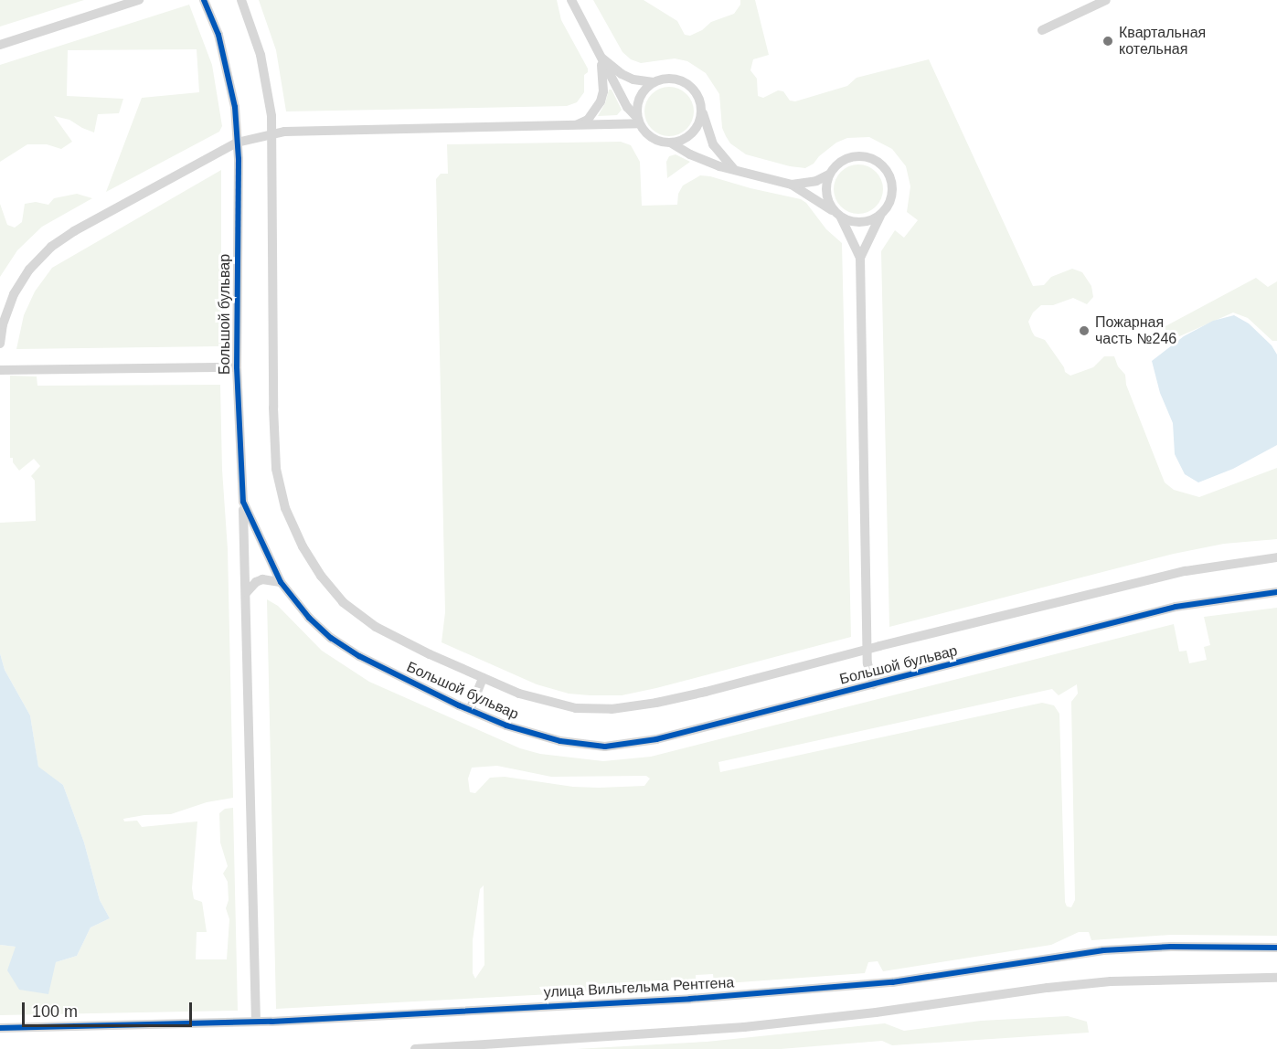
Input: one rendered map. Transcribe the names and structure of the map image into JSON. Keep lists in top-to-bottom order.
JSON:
{
  "streets": {
    "street": ["Большой бульвар", "улица Вильгельма Рентгена"]
  },
  "places": ["Квартальная котельная", "Пожарная часть №246"],
  "scale_bar": "100 m"
}
